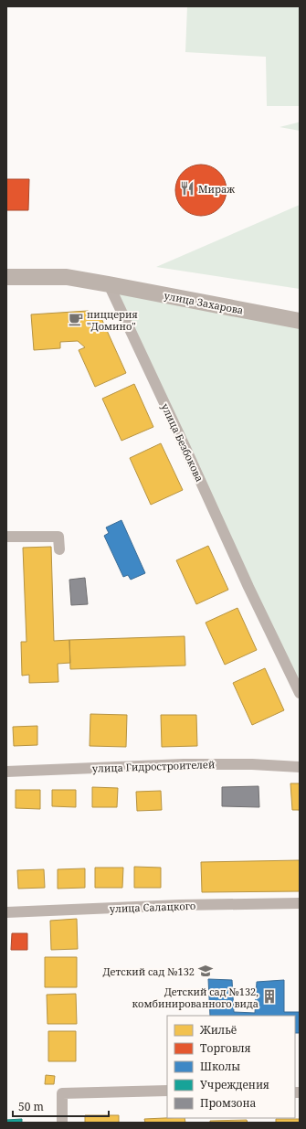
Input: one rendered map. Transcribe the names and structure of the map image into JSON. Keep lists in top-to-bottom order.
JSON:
{
  "streets": {
    "main road": ["улица Захарова"],
    "street": ["улица Безбокова", "улица Гидростроителей", "улица Салацкого"]
  },
  "crossings": [
    ["улица Захарова", "улица Безбокова"]
  ],
  "places": {
    "restaurant": ["Мираж"],
    "cafe": ["пиццерия \"Домино\""],
    "school or university": ["Детский сад №132"],
    "building": ["Детский сад №132, комбинированного вида"]
  },
  "legend": [
    "Жильё",
    "Торговля",
    "Школы",
    "Учреждения",
    "Промзона"
  ],
  "scale_bar": "50 m"
}
